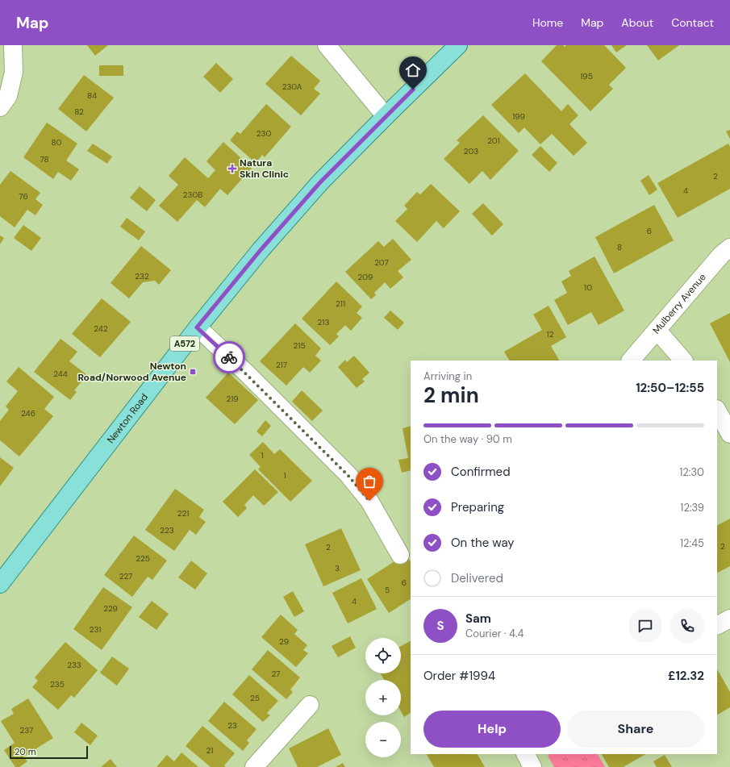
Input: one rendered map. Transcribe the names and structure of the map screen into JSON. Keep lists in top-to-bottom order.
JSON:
{
  "streets": {
    "main road": ["A572", "Newton Road"],
    "street": ["Mulberry Avenue"]
  },
  "places": {
    "health": ["Natura Skin Clinic"],
    "transit": ["Newton Road/Norwood Avenue"]
  },
  "house_numbers": [
    "195",
    "230A",
    "84",
    "82",
    "199",
    "230",
    "201",
    "80",
    "203",
    "78",
    "2",
    "4",
    "230B",
    "76",
    "6",
    "8",
    "207",
    "232",
    "209",
    "10",
    "211",
    "213",
    "242",
    "12",
    "215",
    "217",
    "244",
    "219",
    "246",
    "1",
    "1",
    "221",
    "223",
    "2",
    "2",
    "225",
    "3",
    "227",
    "6",
    "5",
    "4",
    "229",
    "231",
    "29",
    "233",
    "27",
    "235",
    "25",
    "23",
    "237",
    "21"
  ],
  "scale_bar": "20 m",
  "page": {
    "header": "Map",
    "nav": [
      "Home",
      "Map",
      "About",
      "Contact"
    ],
    "heading": ["2 min", "Arriving in", "12:50–12:55"],
    "panel": [
      "Sam",
      "Courier · 4.4",
      "Order #1994",
      "£12.32"
    ],
    "bar": "On the way · 90 m",
    "list": [
      ["Confirmed", "12:30"],
      ["Preparing", "12:39"],
      ["On the way", "12:45"],
      "Delivered"
    ],
    "round": "S",
    "map_buttons": ["+", "−"],
    "buttons": ["Help", "Share"],
    "scale": "20 m"
  }
}
